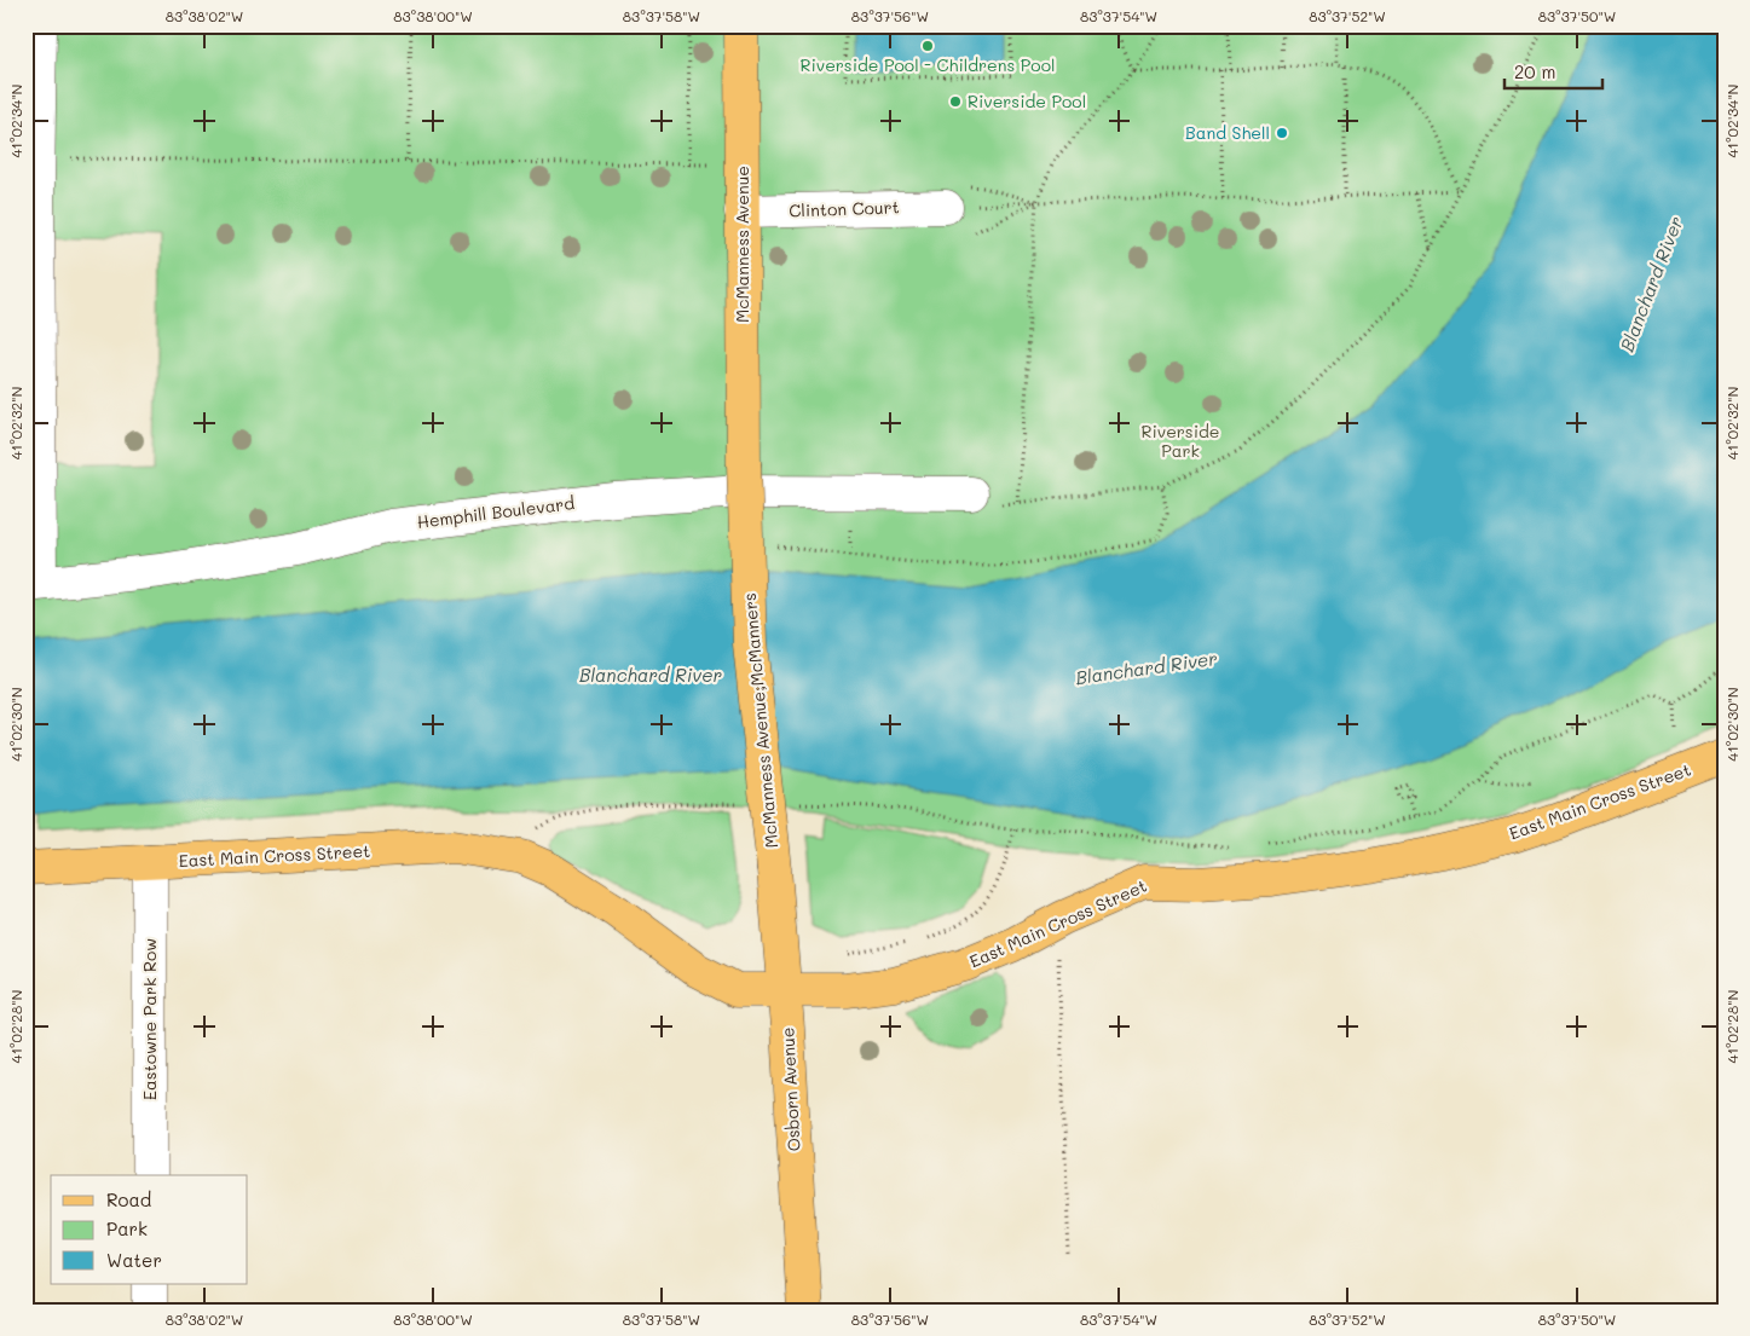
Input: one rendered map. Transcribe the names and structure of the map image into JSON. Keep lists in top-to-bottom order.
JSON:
{
  "streets": {
    "main road": [
      "McManness Avenue",
      "McManness Avenue;McManners",
      "East Main Cross Street",
      "Osborn Avenue"
    ],
    "street": ["Clinton Court", "Hemphill Boulevard", "Eastowne Park Row"]
  },
  "crossings": [
    ["Clinton Court", "McManness Avenue"],
    ["McManness Avenue", "McManness Avenue;McManners"],
    ["McManness Avenue;McManners", "Osborn Avenue"],
    ["East Main Cross Street", "Eastowne Park Row"],
    ["East Main Cross Street", "Osborn Avenue"]
  ],
  "water": ["Blanchard River"],
  "parks": ["Riverside Park"],
  "places": ["Riverside Pool - Childrens Pool", "Riverside Pool", "Band Shell"],
  "legend": ["Road", "Park", "Water"],
  "scale_bar": "20 m",
  "coordinates": [
    "83°38'02\"W",
    "83°38'00\"W",
    "83°37'58\"W",
    "83°37'56\"W",
    "83°37'54\"W",
    "83°37'52\"W",
    "83°37'50\"W",
    "41°02'34\"N",
    "41°02'32\"N",
    "41°02'30\"N",
    "41°02'28\"N"
  ]
}
